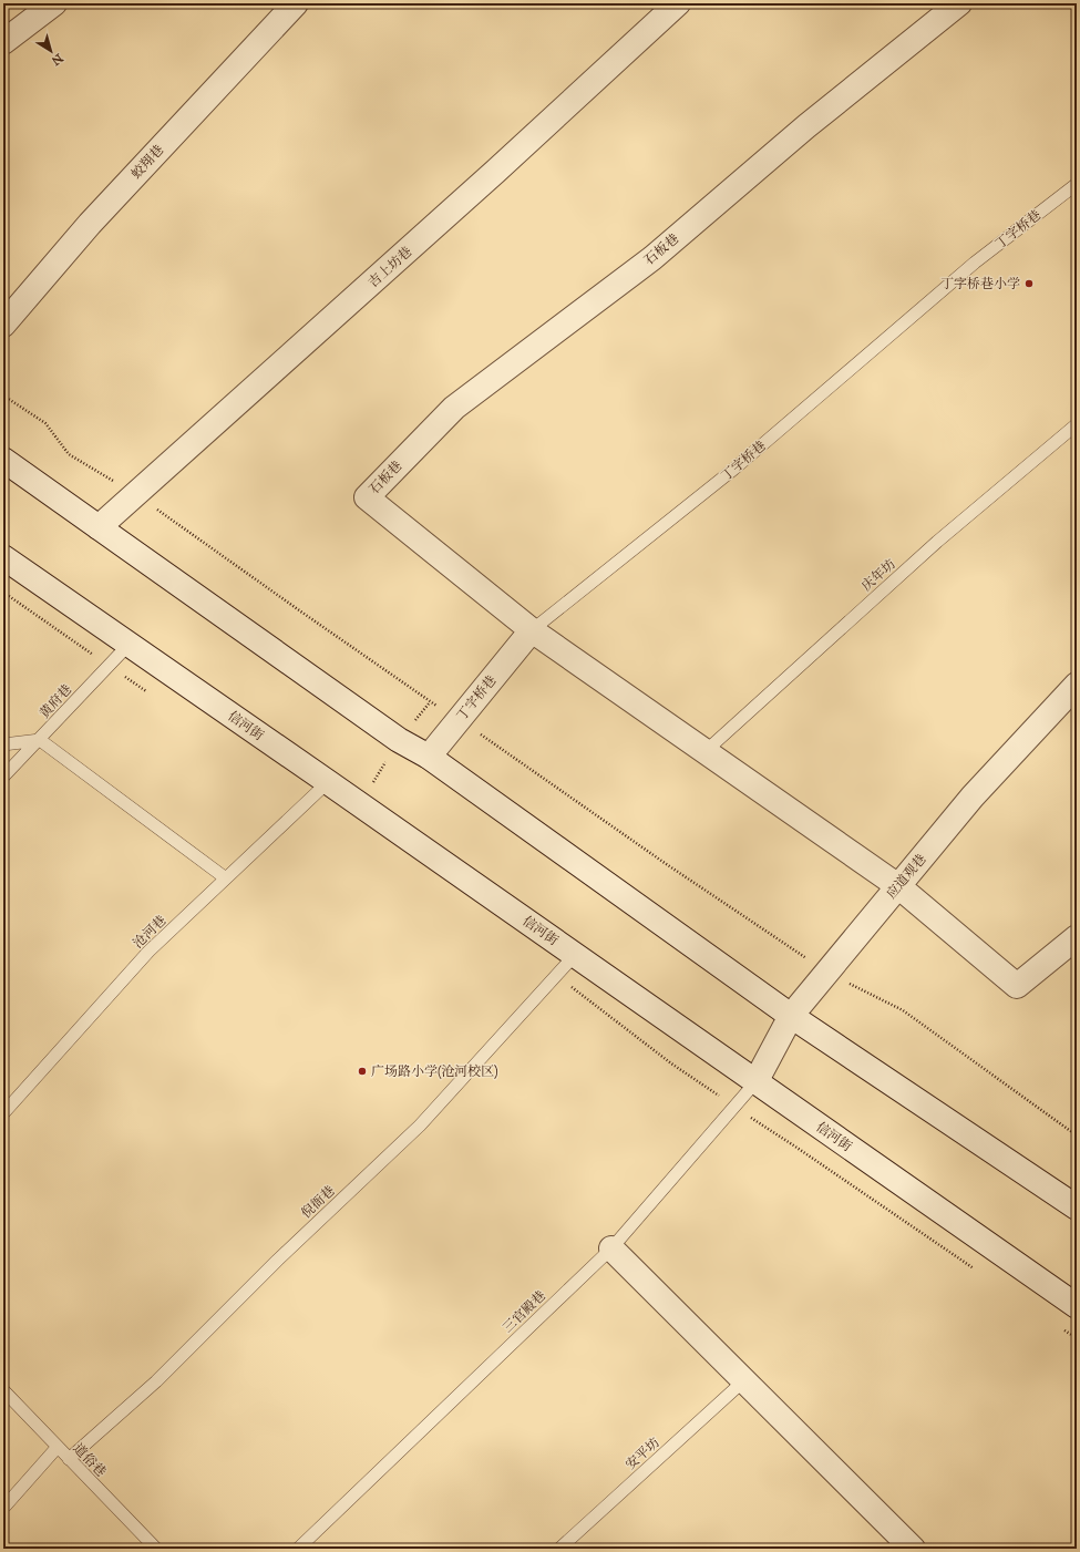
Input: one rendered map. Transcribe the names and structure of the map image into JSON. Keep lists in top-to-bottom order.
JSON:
{
  "streets": {
    "street": [
      "蛟翔巷",
      "丁字桥巷",
      "石板巷",
      "吉上坊巷",
      "信河街",
      "应道观巷"
    ],
    "lane": [
      "庆年坊",
      "黄府巷",
      "沧河巷",
      "倪衙巷",
      "三官殿巷",
      "安平坊",
      "道俗巷"
    ]
  },
  "crossings": [
    ["丁字桥巷", "石板巷"],
    ["黄府巷", "信河街"],
    ["信河街", "应道观巷"],
    ["信河街", "沧河巷"],
    ["信河街", "倪衙巷"],
    ["信河街", "三官殿巷"],
    ["应道观巷", "三官殿巷"],
    ["倪衙巷", "道俗巷"]
  ],
  "places": ["丁字桥巷小学", "广场路小学(沧河校区)"],
  "north": "bottom right"
}
